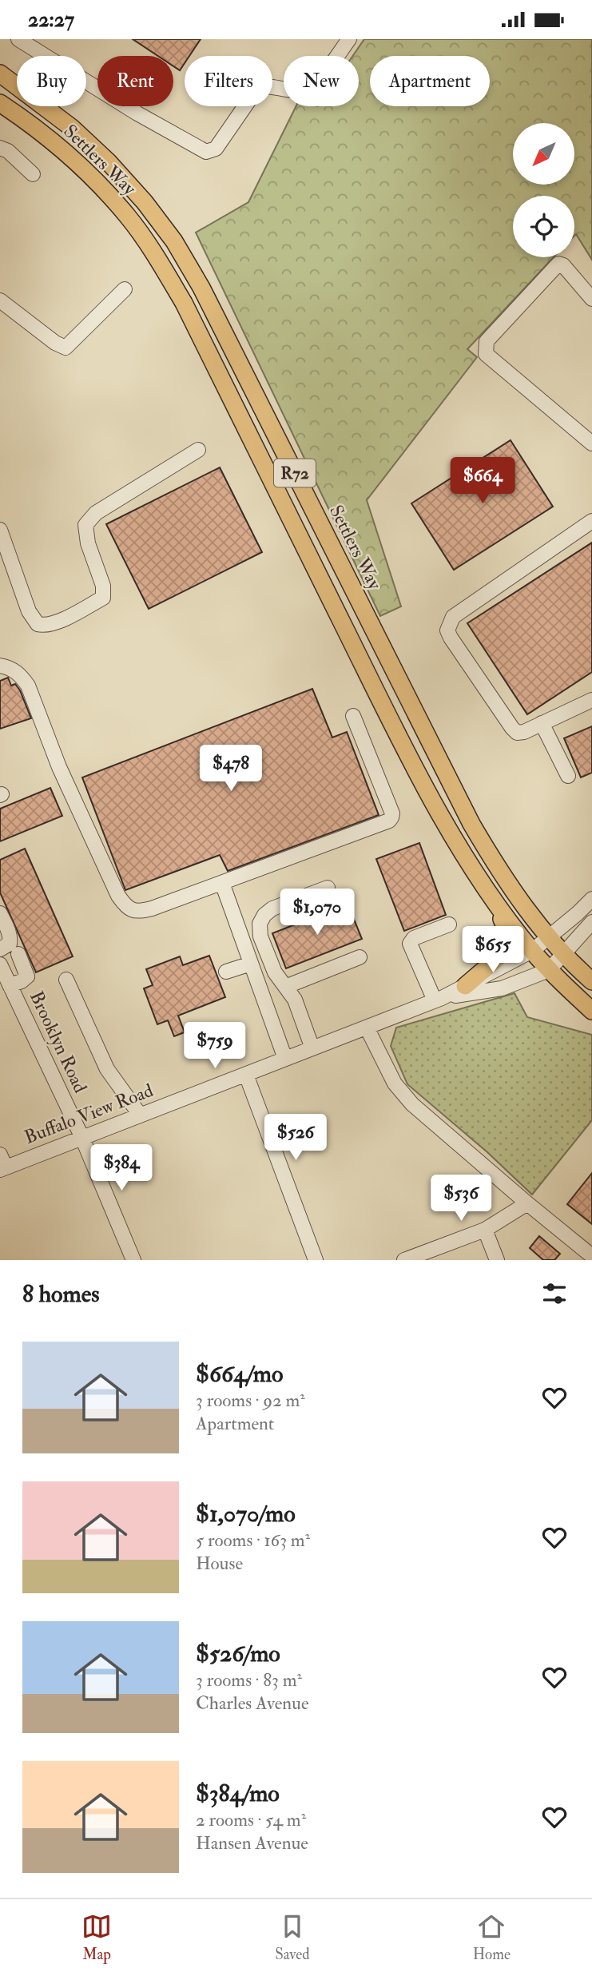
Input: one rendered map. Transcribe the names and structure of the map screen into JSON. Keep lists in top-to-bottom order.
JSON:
{
  "streets": {
    "main road": ["Settlers Way", "R72"],
    "street": ["Brooklyn Road", "Buffalo View Road"]
  },
  "crossings": [
    ["Settlers Way", "Buffalo View Road"],
    ["Brooklyn Road", "Buffalo View Road"]
  ],
  "north": "bottom left",
  "page": {
    "status": "22:27",
    "chip": [
      "Buy",
      "Rent",
      "Filters",
      "New",
      "Apartment"
    ],
    "price": [
      "$664",
      "$478",
      "$1,070",
      "$655",
      "$759",
      "$526",
      "$384",
      "$536"
    ],
    "heading": "8 homes",
    "list": [
      {
        "name": "$664/mo",
        "note": "3 rooms · 92 m² · Apartment"
      },
      {
        "name": "$1,070/mo",
        "note": "5 rooms · 163 m² · House"
      },
      {
        "name": "$526/mo",
        "note": "3 rooms · 83 m² · Charles Avenue"
      },
      {
        "name": "$384/mo",
        "note": "2 rooms · 54 m² · Hansen Avenue"
      }
    ],
    "tabs": ["Map", "Saved", "Home"]
  }
}
